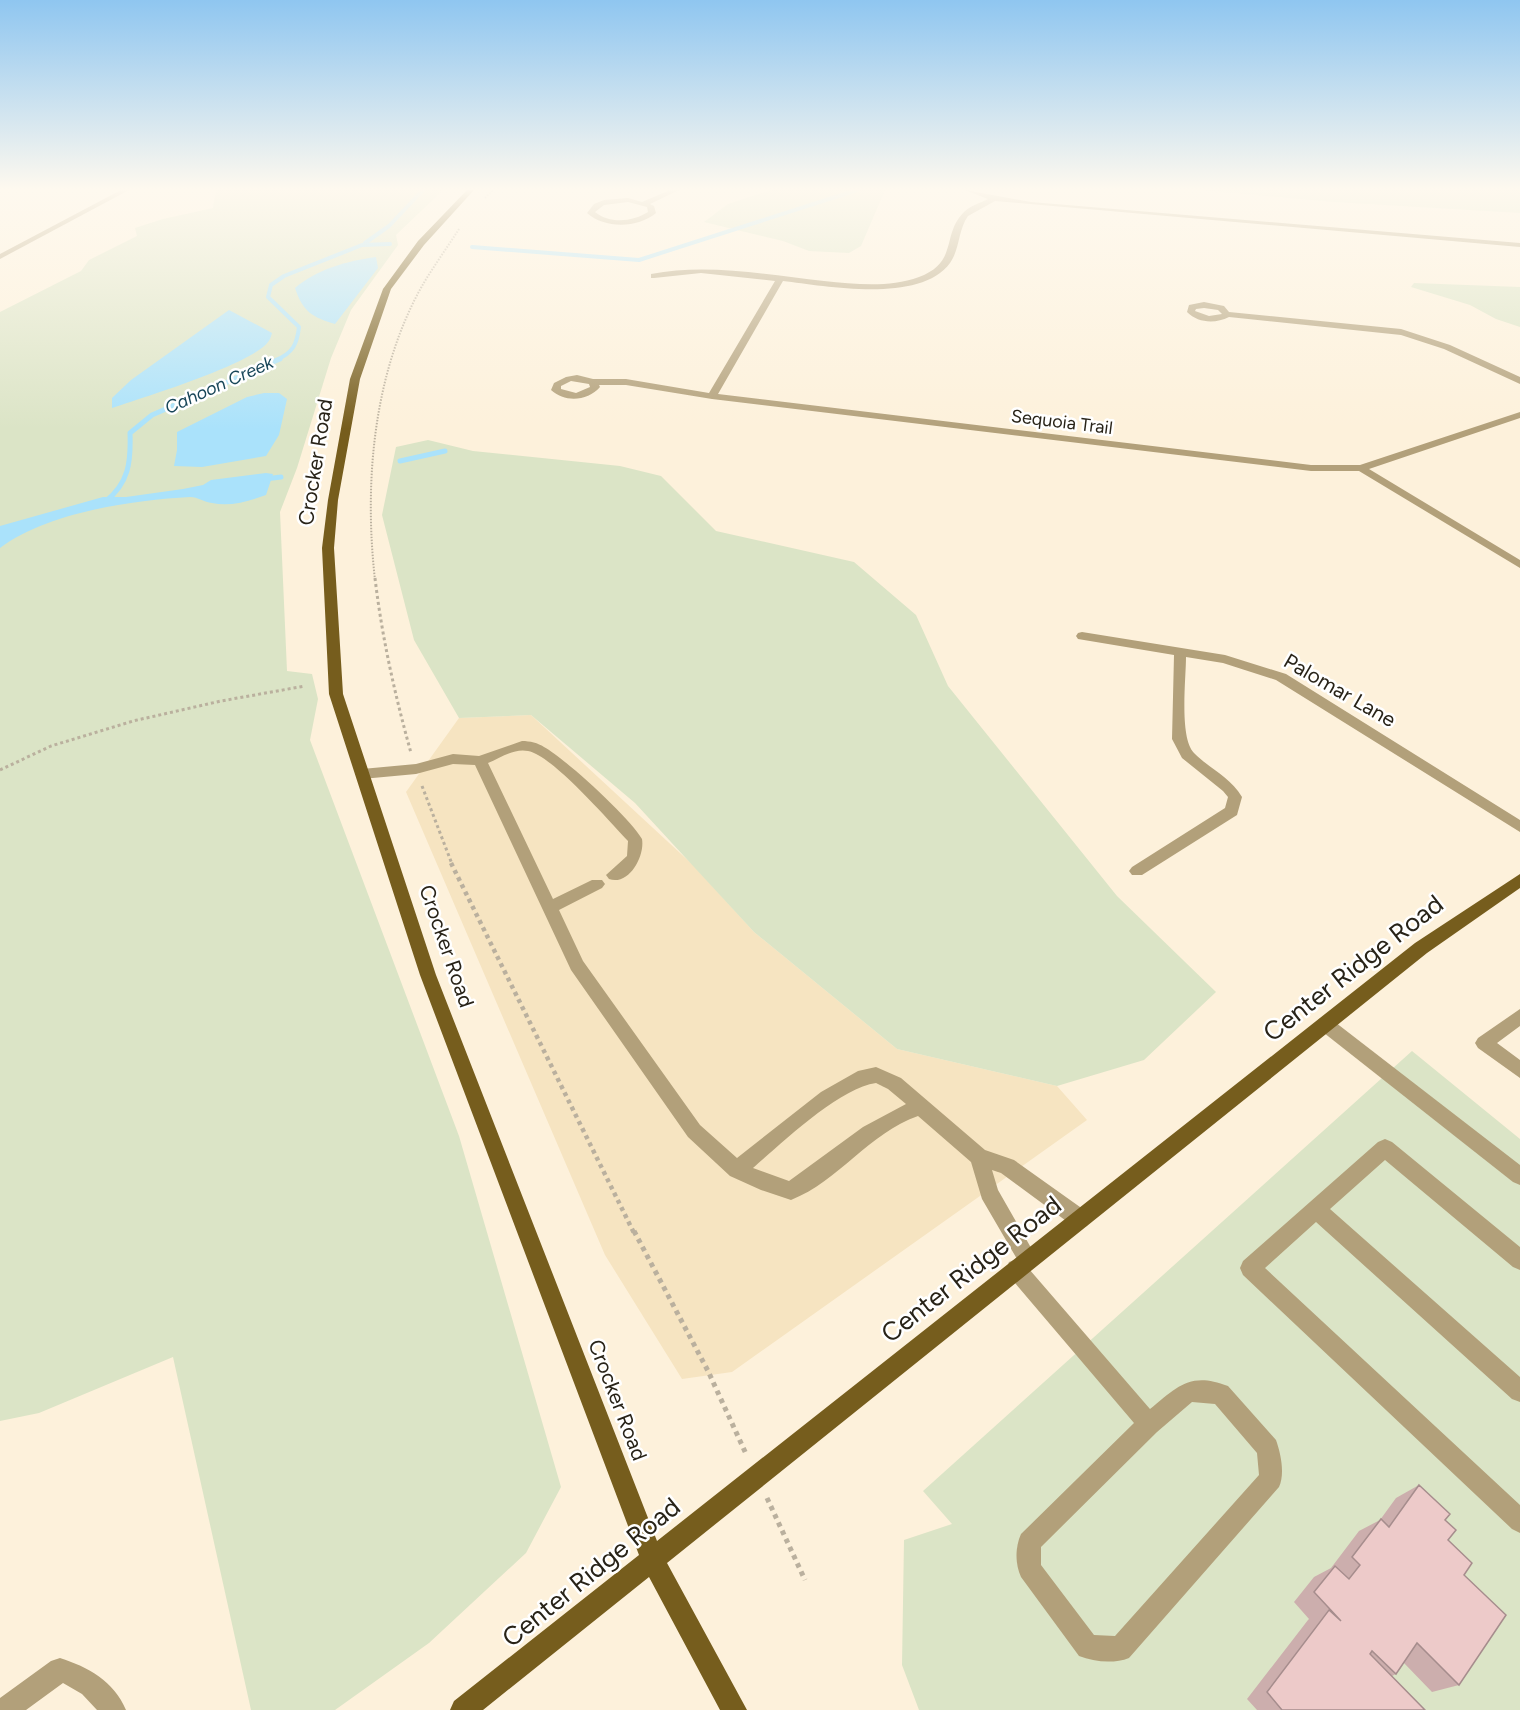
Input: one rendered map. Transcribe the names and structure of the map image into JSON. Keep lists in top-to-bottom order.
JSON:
{
  "streets": {
    "main road": ["Crocker Road", "Center Ridge Road"],
    "street": ["Sequoia Trail", "Palomar Lane"]
  },
  "crossings": [
    ["Crocker Road", "Center Ridge Road"]
  ],
  "water": ["Cahoon Creek"]
}
